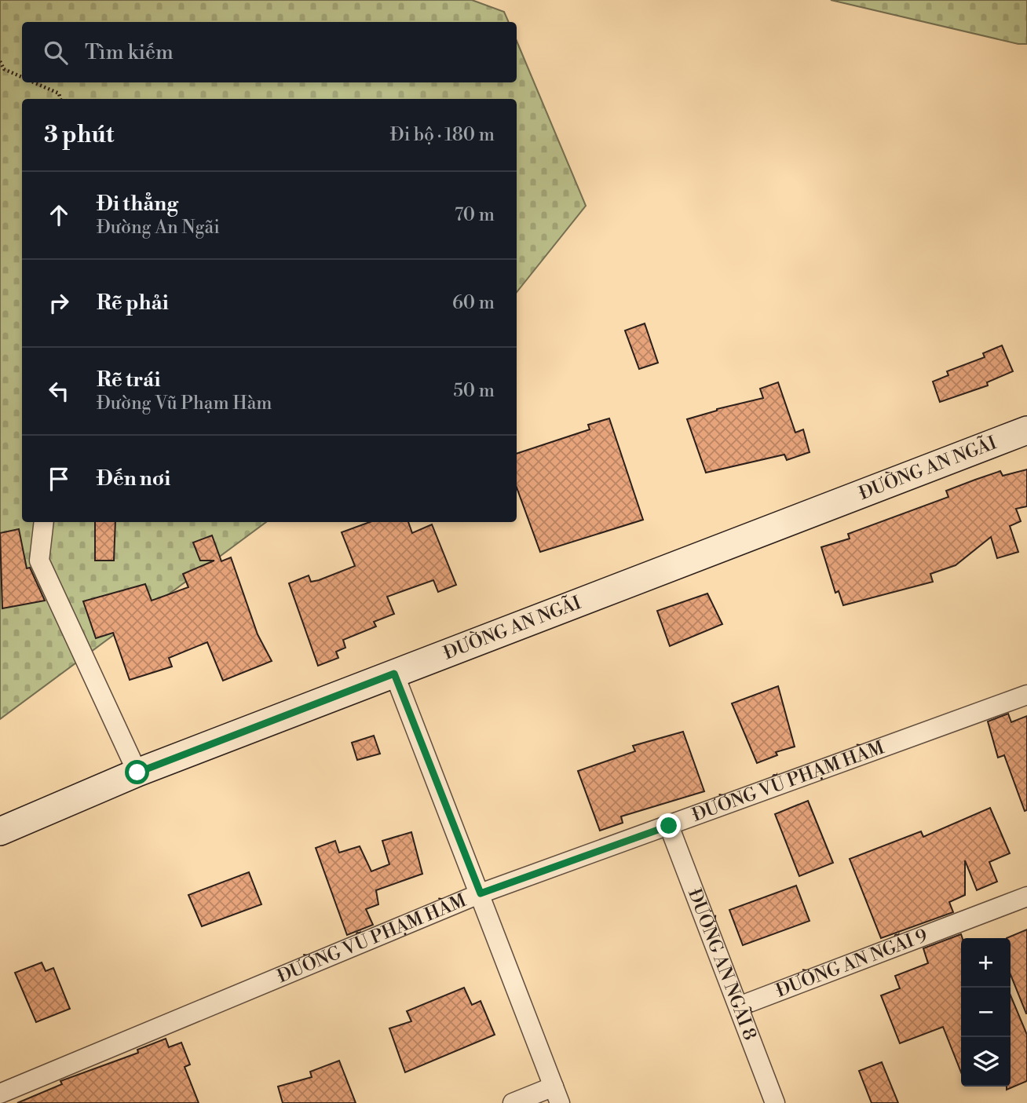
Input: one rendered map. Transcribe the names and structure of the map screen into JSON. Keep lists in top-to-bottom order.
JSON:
{
  "streets": {
    "main road": ["ĐƯỜNG AN NGÃI"],
    "street": ["ĐƯỜNG VŨ PHẠM HÀM", "ĐƯỜNG AN NGÃI 9", "ĐƯỜNG AN NGÃI 8"]
  },
  "crossings": [
    ["ĐƯỜNG VŨ PHẠM HÀM", "ĐƯỜNG AN NGÃI 8"],
    ["ĐƯỜNG AN NGÃI 9", "ĐƯỜNG AN NGÃI 8"]
  ],
  "page": {
    "search": "Tìm kiếm",
    "heading": ["3 phút", "Đi bộ · 180 m"],
    "list": [
      ["Đi thẳng", "Đường An Ngãi", "70 m"],
      ["Rẽ phải", "60 m"],
      ["Rẽ trái", "Đường Vũ Phạm Hàm", "50 m"],
      "Đến nơi"
    ],
    "map_buttons": ["+", "−"]
  }
}
